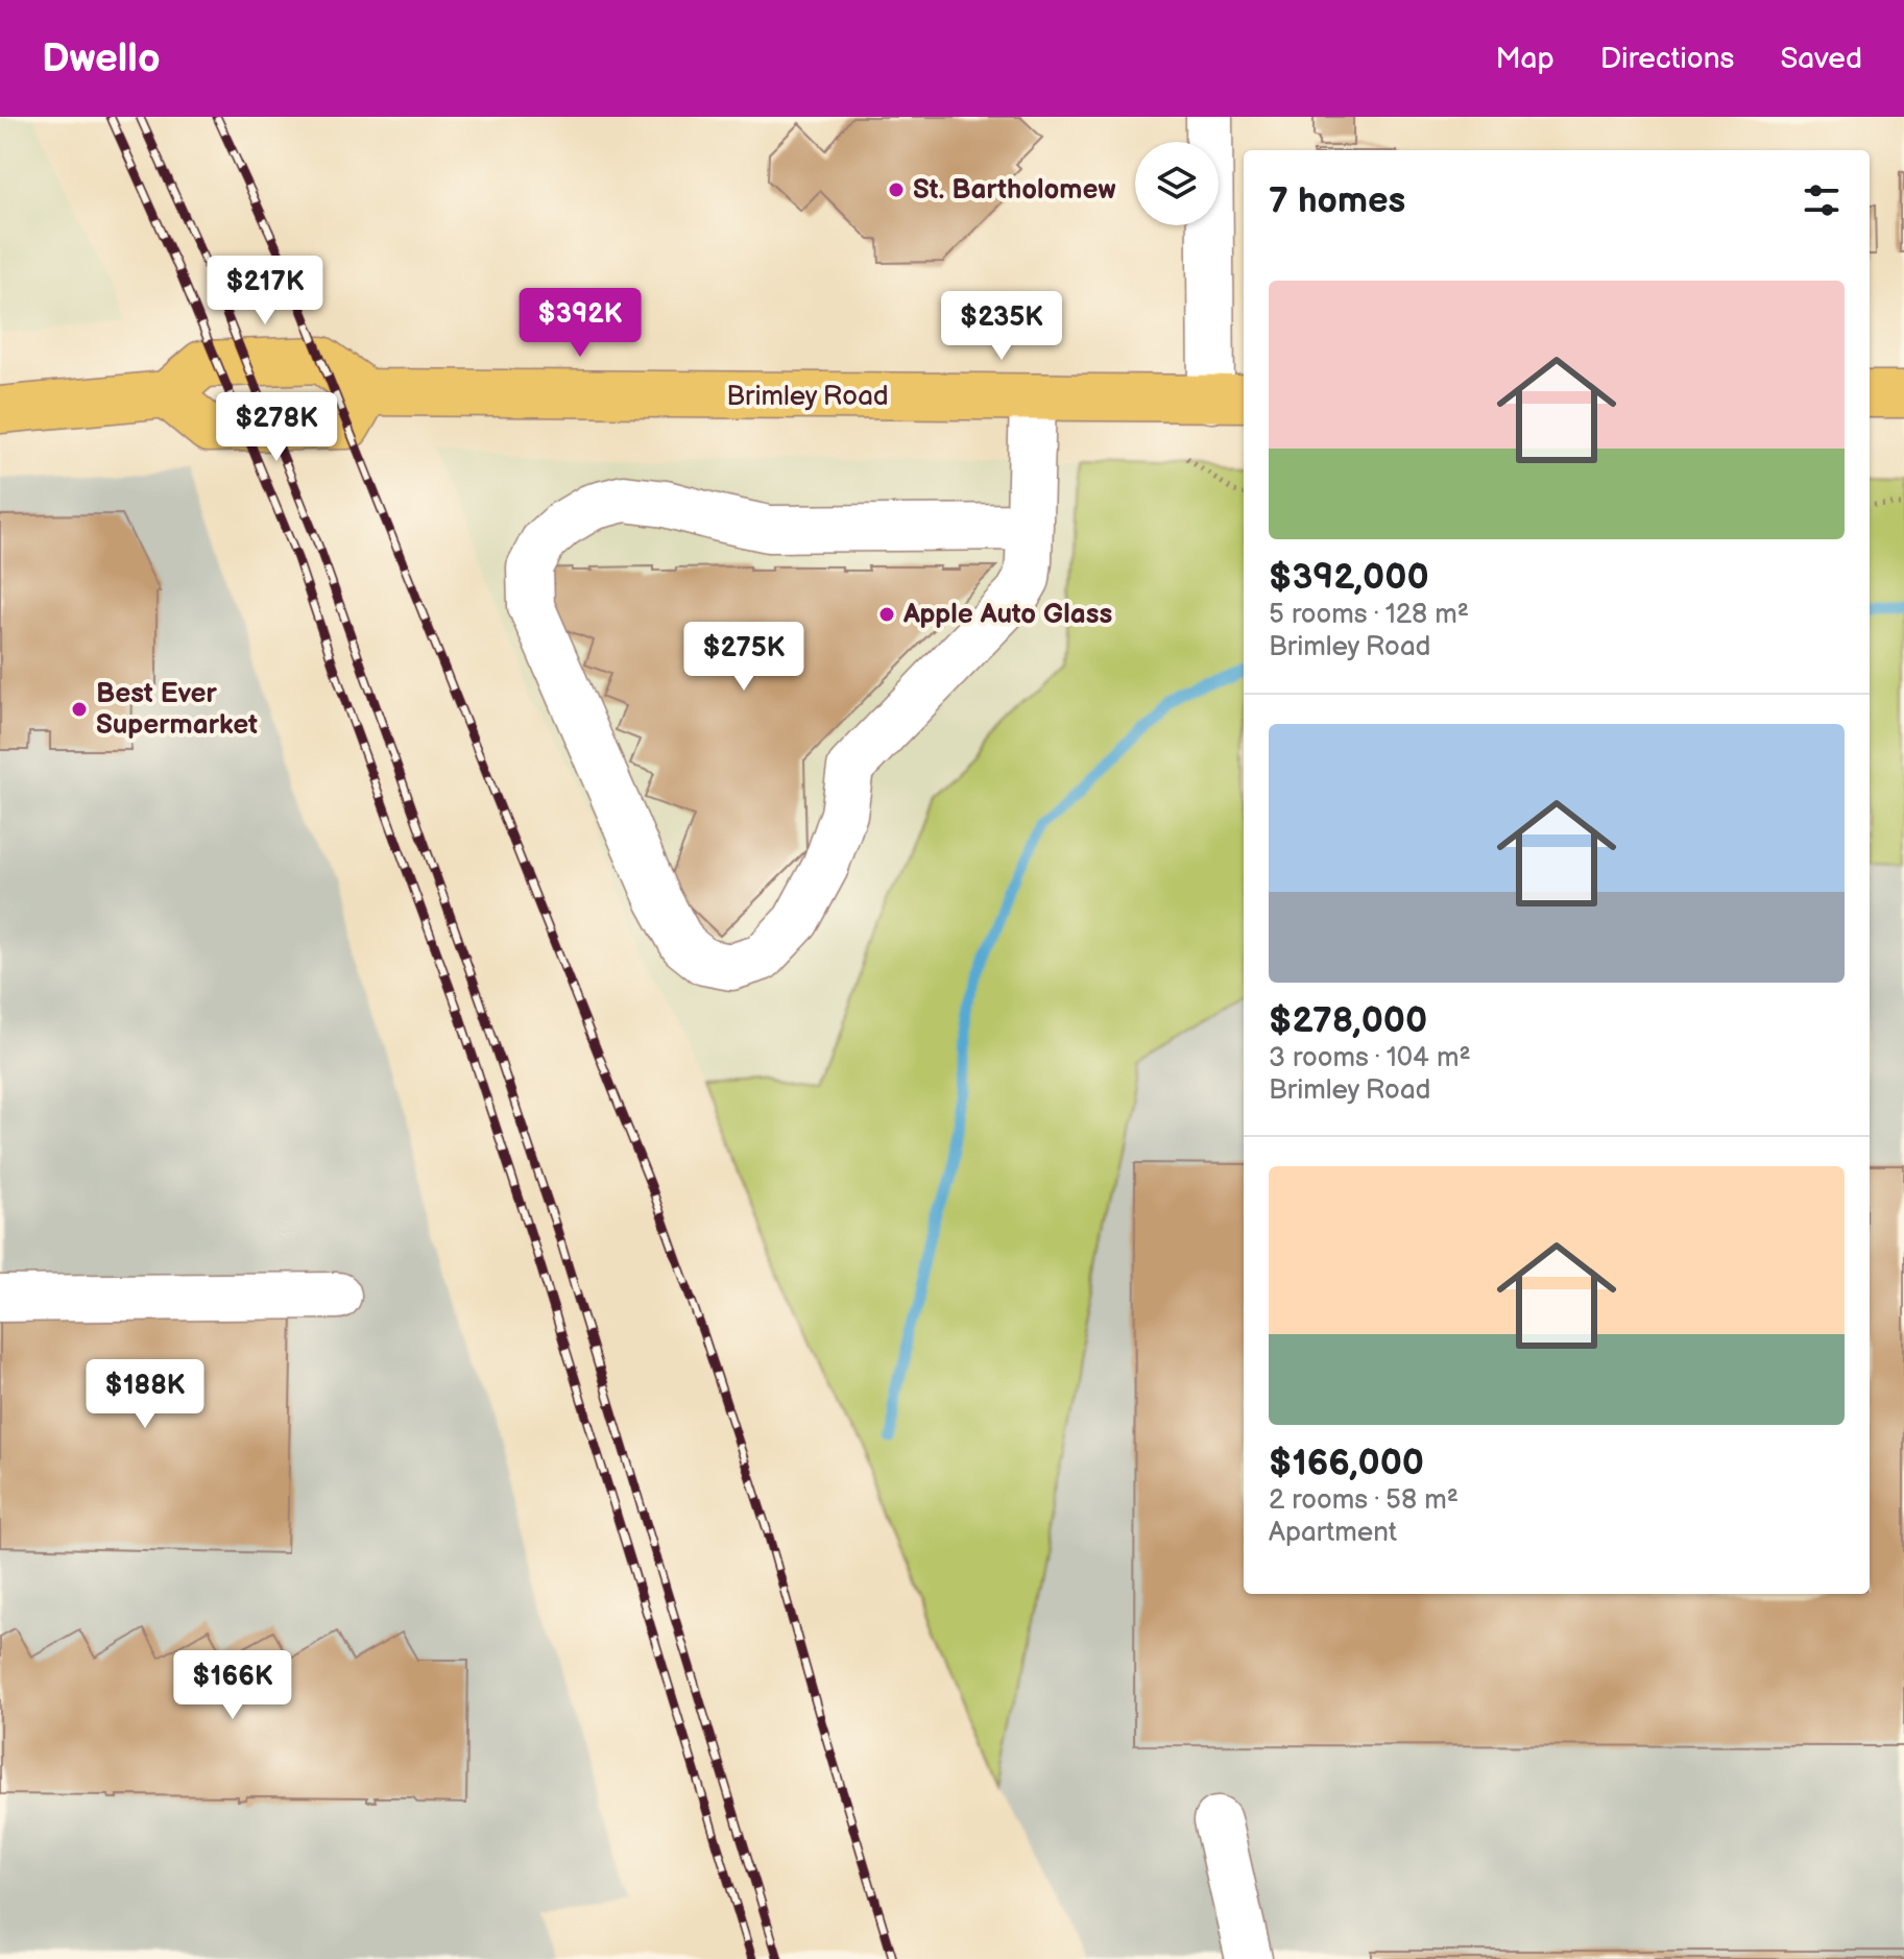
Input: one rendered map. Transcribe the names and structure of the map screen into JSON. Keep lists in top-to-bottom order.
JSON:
{
  "streets": {
    "main road": ["Brimley Road"]
  },
  "places": ["St. Bartholomew", "Apple Auto Glass", "Best Ever Supermarket"],
  "page": {
    "header": "Dwello",
    "nav": ["Map", "Directions", "Saved"],
    "heading": "7 homes",
    "list": [
      {
        "name": "$392,000",
        "note": "5 rooms · 128 m² · Brimley Road"
      },
      {
        "name": "$278,000",
        "note": "3 rooms · 104 m² · Brimley Road"
      },
      {
        "name": "$166,000",
        "note": "2 rooms · 58 m² · Apartment"
      }
    ],
    "price": [
      "$217K",
      "$392K",
      "$235K",
      "$278K",
      "$275K",
      "$188K",
      "$166K"
    ]
  }
}
